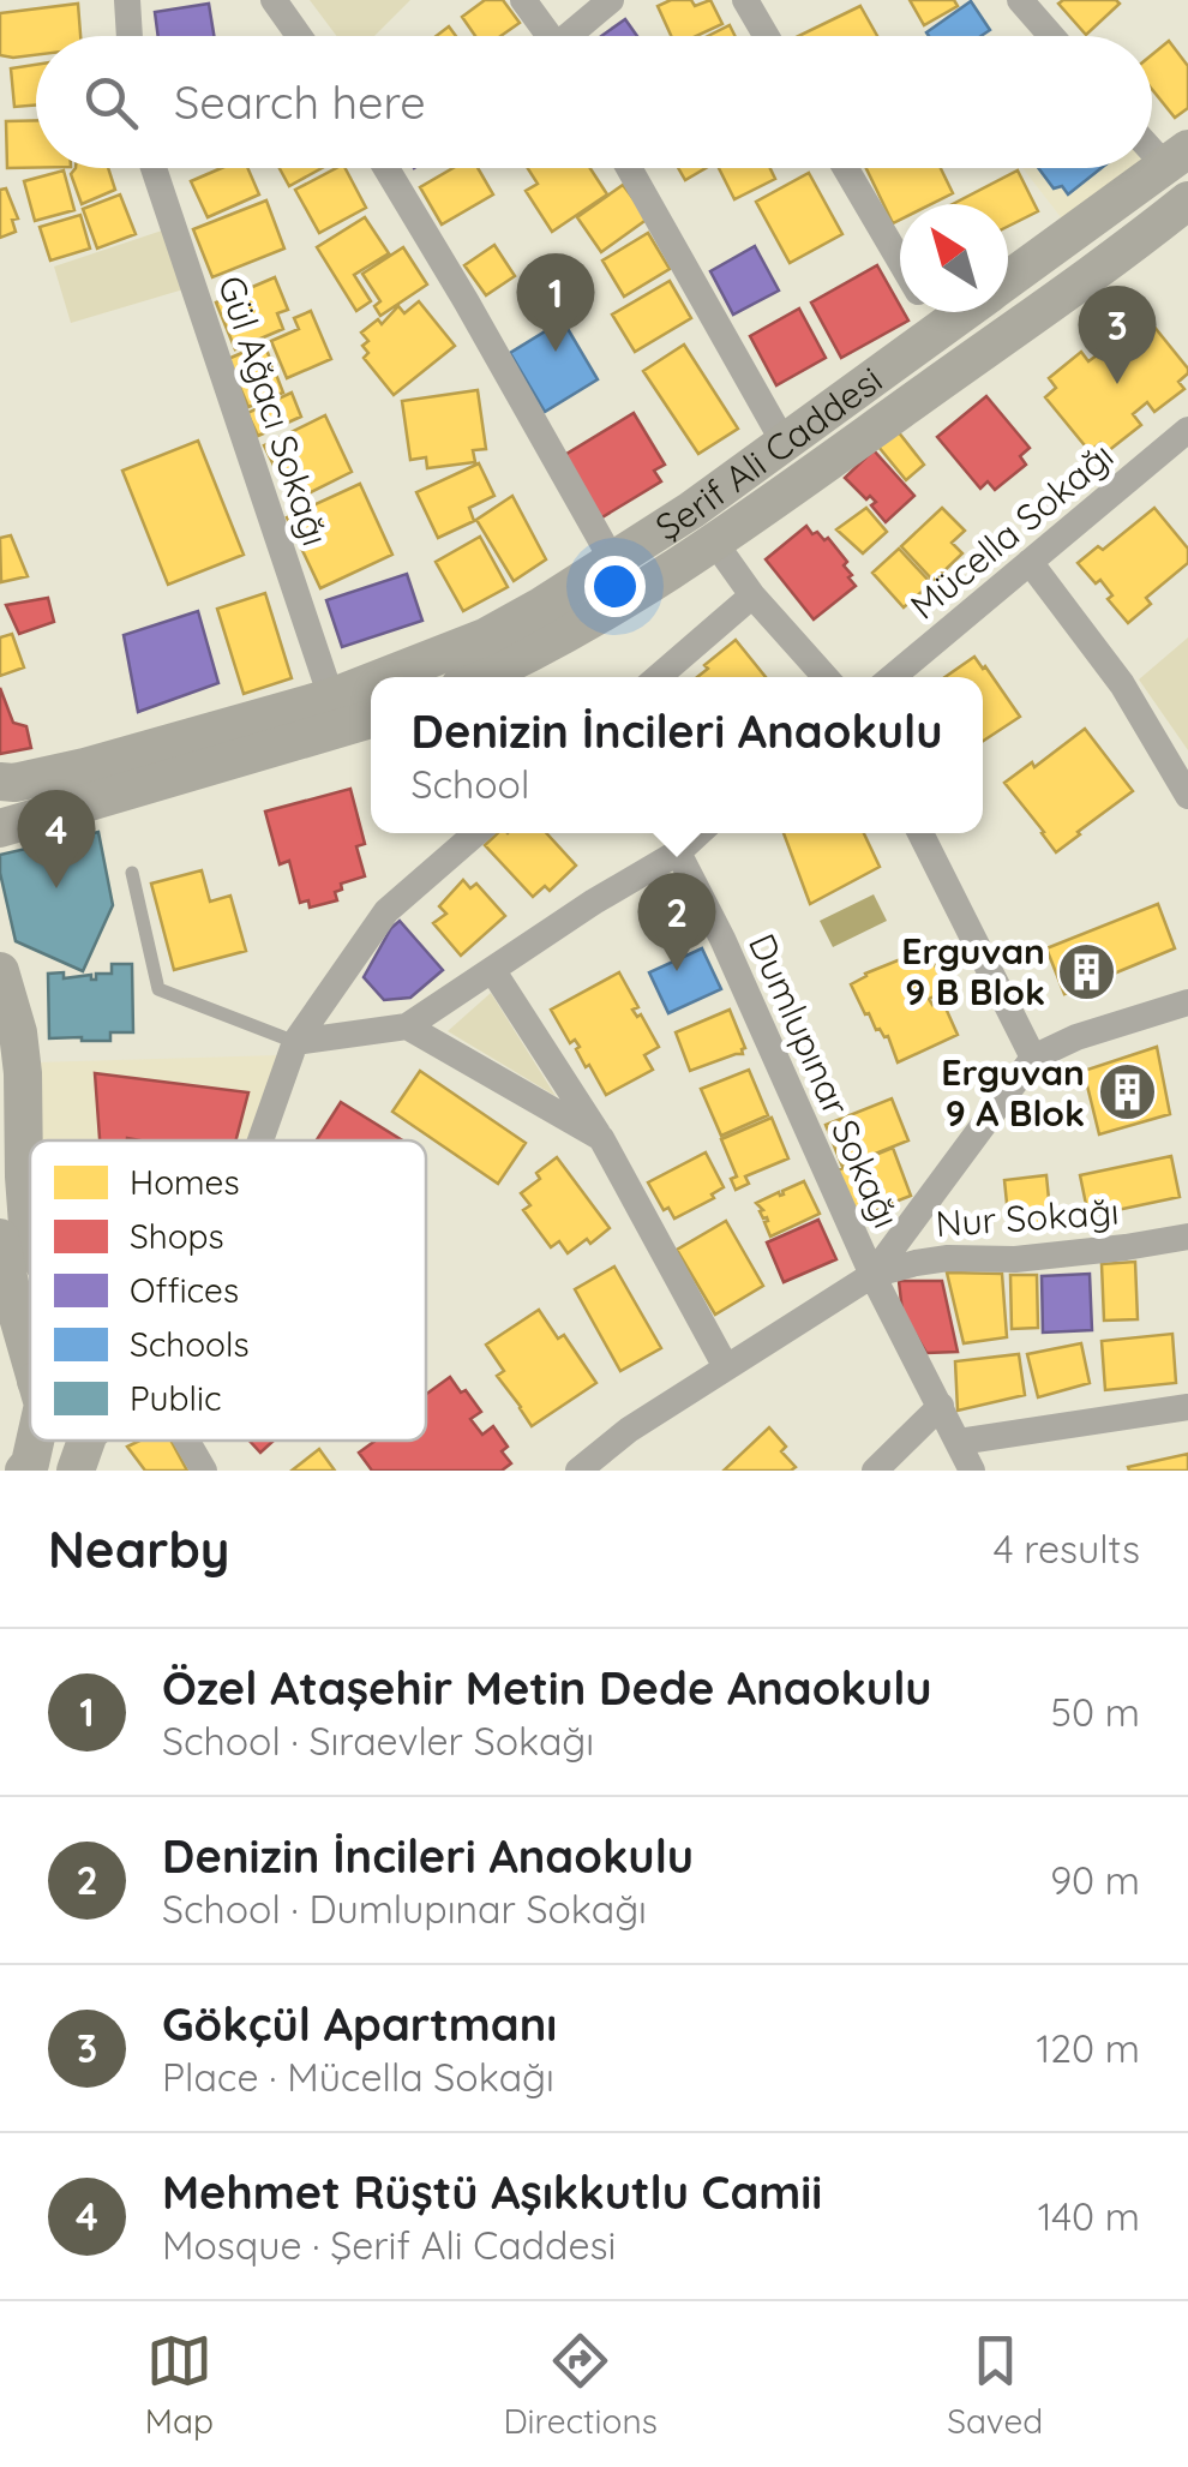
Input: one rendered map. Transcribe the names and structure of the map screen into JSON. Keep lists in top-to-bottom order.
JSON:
{
  "streets": {
    "street": [
      "Gül Ağacı Sokağı",
      "Şerif Ali Caddesi",
      "Mücella Sokağı",
      "Dumlupınar Sokağı",
      "Nur Sokağı"
    ]
  },
  "crossings": [
    ["Gül Ağacı Sokağı", "Şerif Ali Caddesi"],
    ["Dumlupınar Sokağı", "Nur Sokağı"]
  ],
  "places": {
    "building": ["Erguvan 9 B Blok", "Erguvan 9 A Blok"]
  },
  "legend": [
    "Homes",
    "Shops",
    "Offices",
    "Schools",
    "Public"
  ],
  "north": "top left",
  "page": {
    "search": "Search here",
    "pins": [
      "1",
      "3",
      "4",
      "2"
    ],
    "popup": ["Denizin İncileri Anaokulu", "School"],
    "heading": ["Nearby", "4 results"],
    "list": [
      {
        "mark": "1",
        "name": "Özel Ataşehir Metin Dede Anaokulu",
        "note": "School · Sıraevler Sokağı",
        "value": "50 m"
      },
      {
        "mark": "2",
        "name": "Denizin İncileri Anaokulu",
        "note": "School · Dumlupınar Sokağı",
        "value": "90 m"
      },
      {
        "mark": "3",
        "name": "Gökçül Apartmanı",
        "note": "Place · Mücella Sokağı",
        "value": "120 m"
      },
      {
        "mark": "4",
        "name": "Mehmet Rüştü Aşıkkutlu Camii",
        "note": "Mosque · Şerif Ali Caddesi",
        "value": "140 m"
      }
    ],
    "nav": ["Map", "Directions", "Saved"]
  }
}
